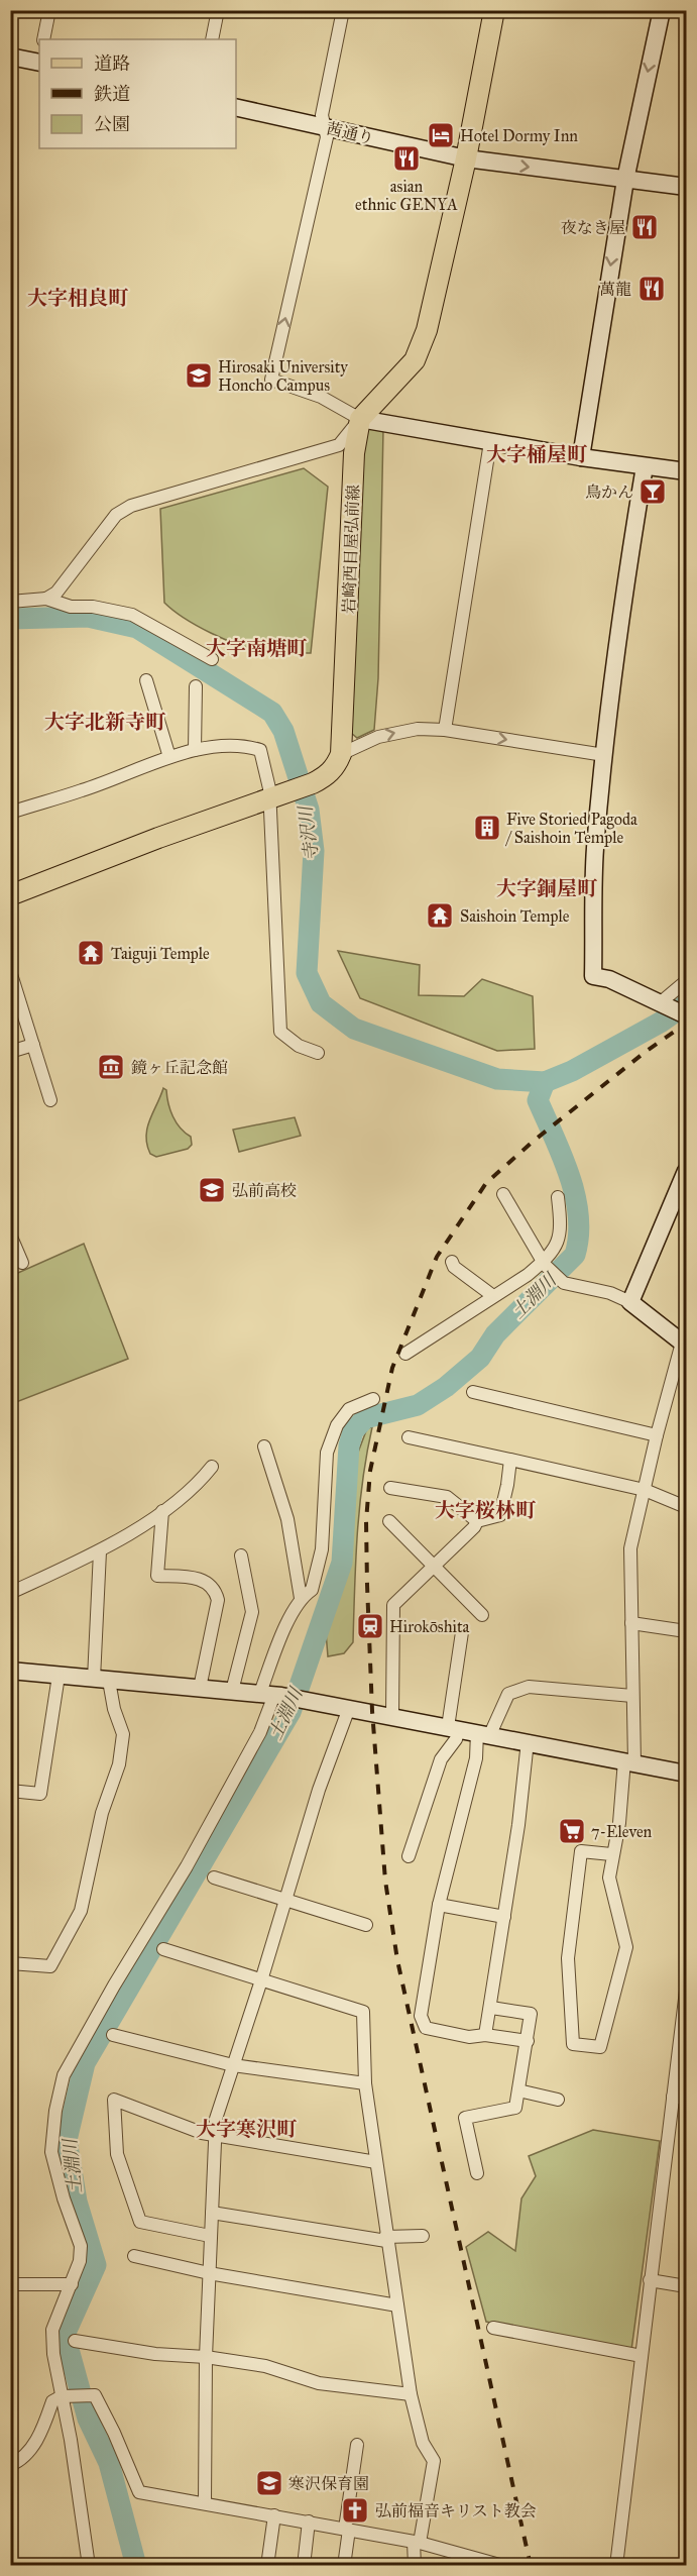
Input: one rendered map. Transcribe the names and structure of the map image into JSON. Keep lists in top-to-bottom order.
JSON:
{
  "streets": {
    "main road": ["岩崎西目屋弘前線"],
    "street": ["茜通り"]
  },
  "one_way": ["茜通り"],
  "districts": [
    "大字相良町",
    "大字桶屋町",
    "大字南塘町",
    "大字北新寺町",
    "大字銅屋町",
    "大字桜林町",
    "大字寒沢町"
  ],
  "water": ["寺沢川", "土淵川"],
  "places": {
    "hotel": ["Hotel Dormy Inn"],
    "restaurant": ["asian ethnic GENYA", "夜なき屋", "萬龍"],
    "school or university": ["Hirosaki University Honcho Campus", "弘前高校", "寒沢保育園"],
    "bar": ["鳥かん"],
    "building": ["Five Storied Pagoda / Saishoin Temple"],
    "temple": ["Saishoin Temple", "Taiguji Temple"],
    "museum": ["鏡ヶ丘記念館"],
    "station": ["Hirokōshita"],
    "supermarket": ["7-Eleven"],
    "church": ["弘前福音キリスト教会"]
  },
  "legend": ["道路", "鉄道", "公園"]
}
